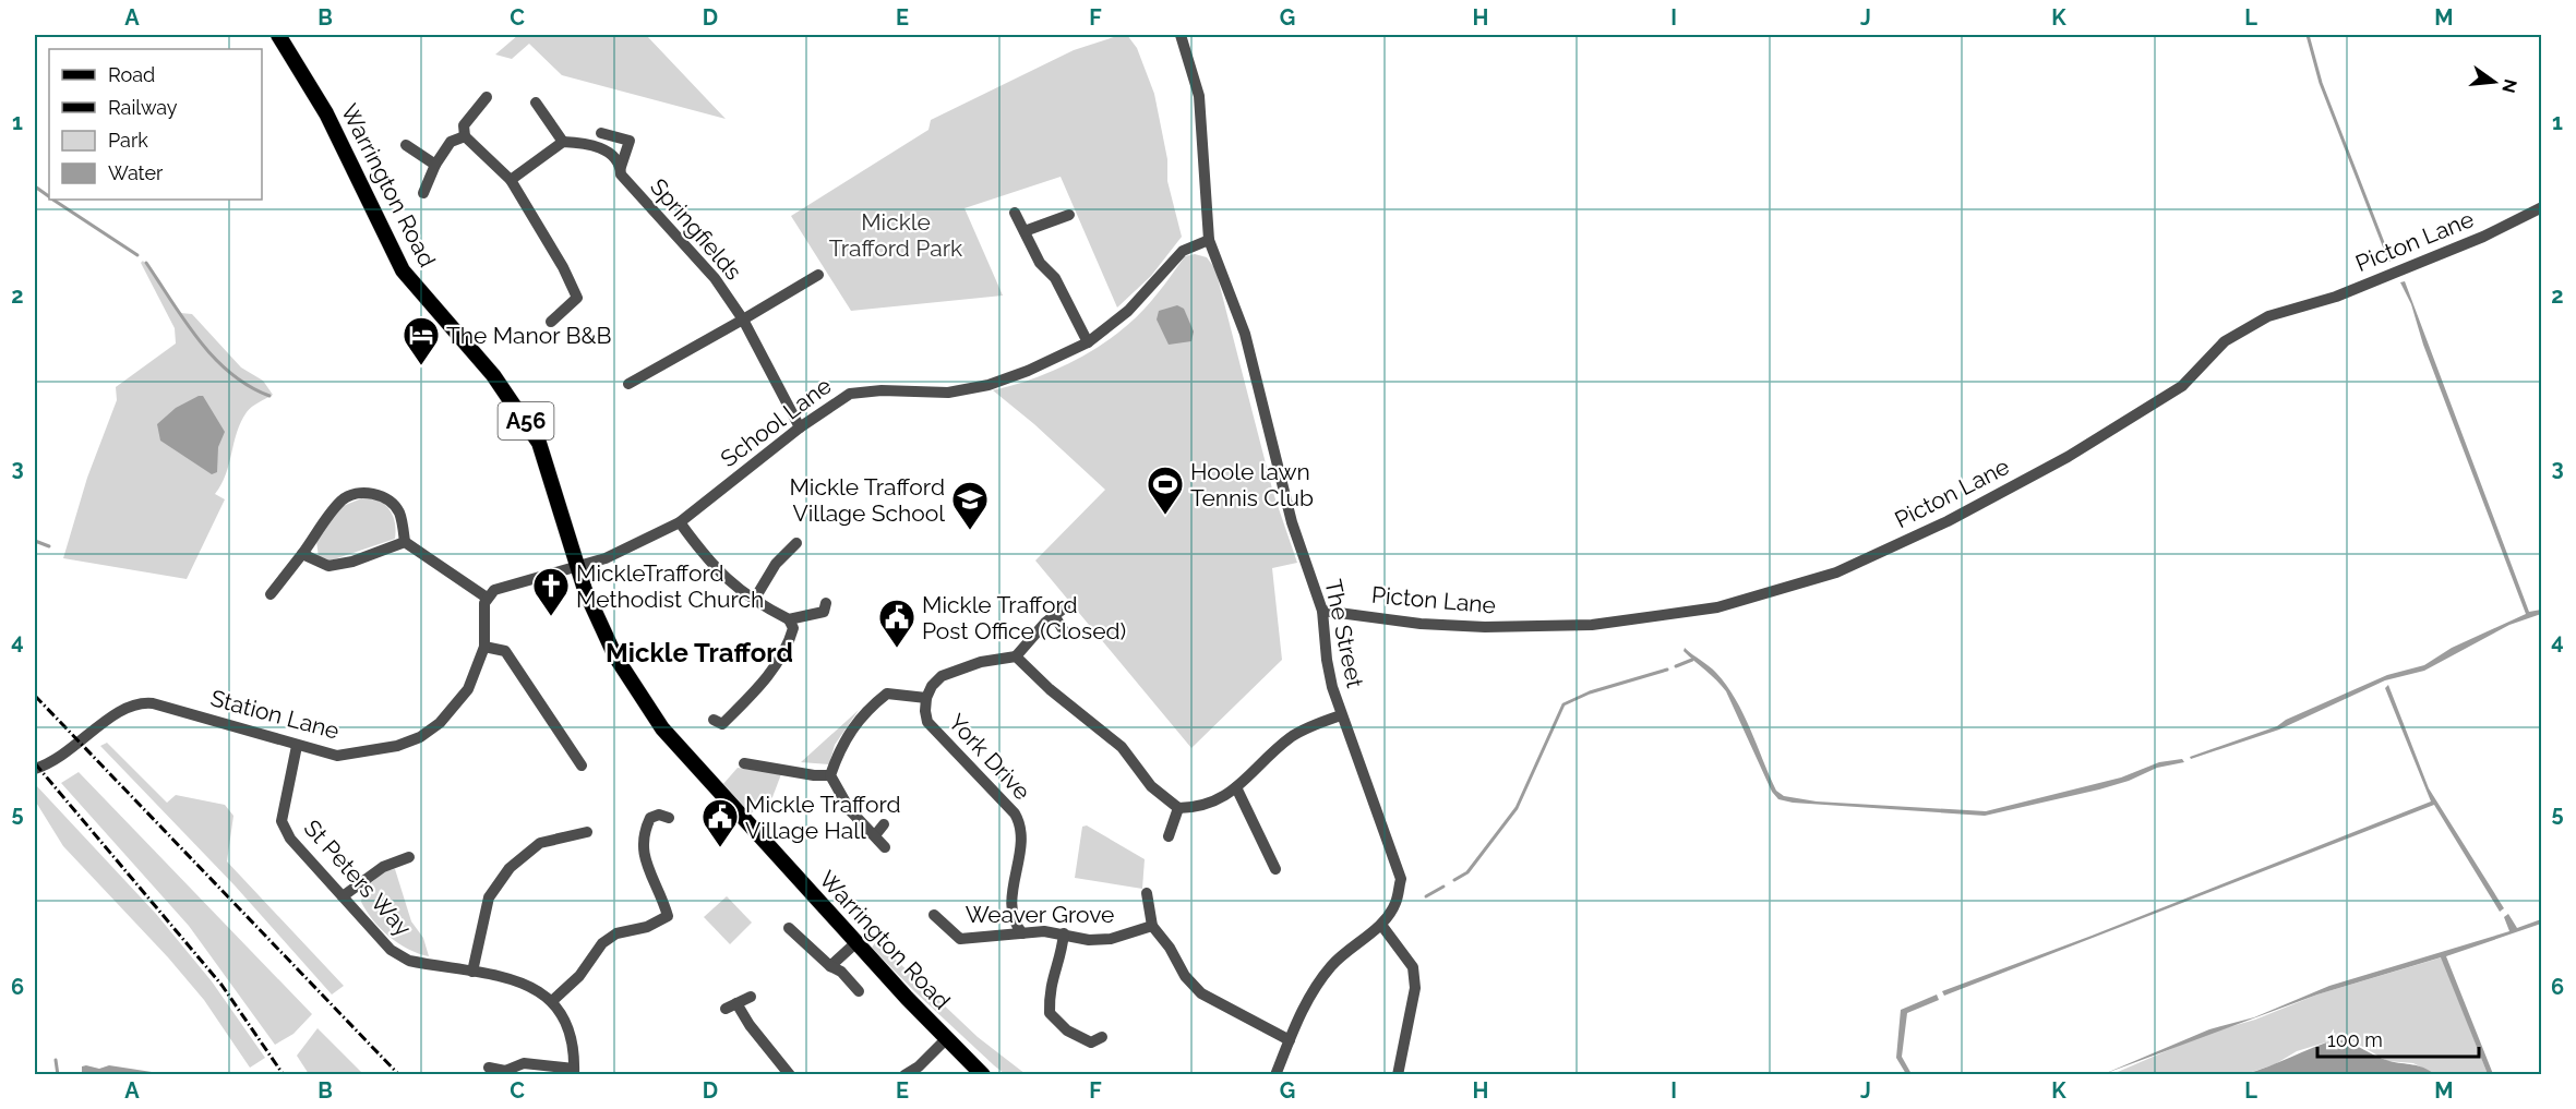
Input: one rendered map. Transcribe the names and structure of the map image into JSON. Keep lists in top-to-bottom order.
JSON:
{
  "streets": {
    "main road": ["Warrington Road", "A56"],
    "street": [
      "Springfields",
      "Picton Lane",
      "School Lane",
      "The Street",
      "Station Lane",
      "York Drive",
      "St Peters Way",
      "Weaver Grove"
    ]
  },
  "crossings": [
    ["Warrington Road", "School Lane"],
    ["Springfields", "School Lane"],
    ["Picton Lane", "The Street"],
    ["School Lane", "The Street"],
    ["Station Lane", "St Peters Way"],
    ["York Drive", "Weaver Grove"]
  ],
  "districts": ["Mickle Trafford"],
  "parks": ["Mickle Trafford Park"],
  "places": {
    "hotel": ["The Manor B&B"],
    "sports": ["Hoole lawn Tennis Club"],
    "school or university": ["Mickle Trafford Village School"],
    "church": ["MickleTrafford Methodist Church"],
    "public building": ["Mickle Trafford Post Office (Closed)", "Mickle Trafford Village Hall"]
  },
  "legend": [
    "Road",
    "Railway",
    "Park",
    "Water"
  ],
  "scale_bar": "100 m",
  "north": "right",
  "grid": {
    "columns": [
      "A",
      "B",
      "C",
      "D",
      "E",
      "F",
      "G",
      "H",
      "I",
      "J",
      "K",
      "L",
      "M"
    ],
    "rows": [
      "1",
      "2",
      "3",
      "4",
      "5",
      "6"
    ]
  }
}
